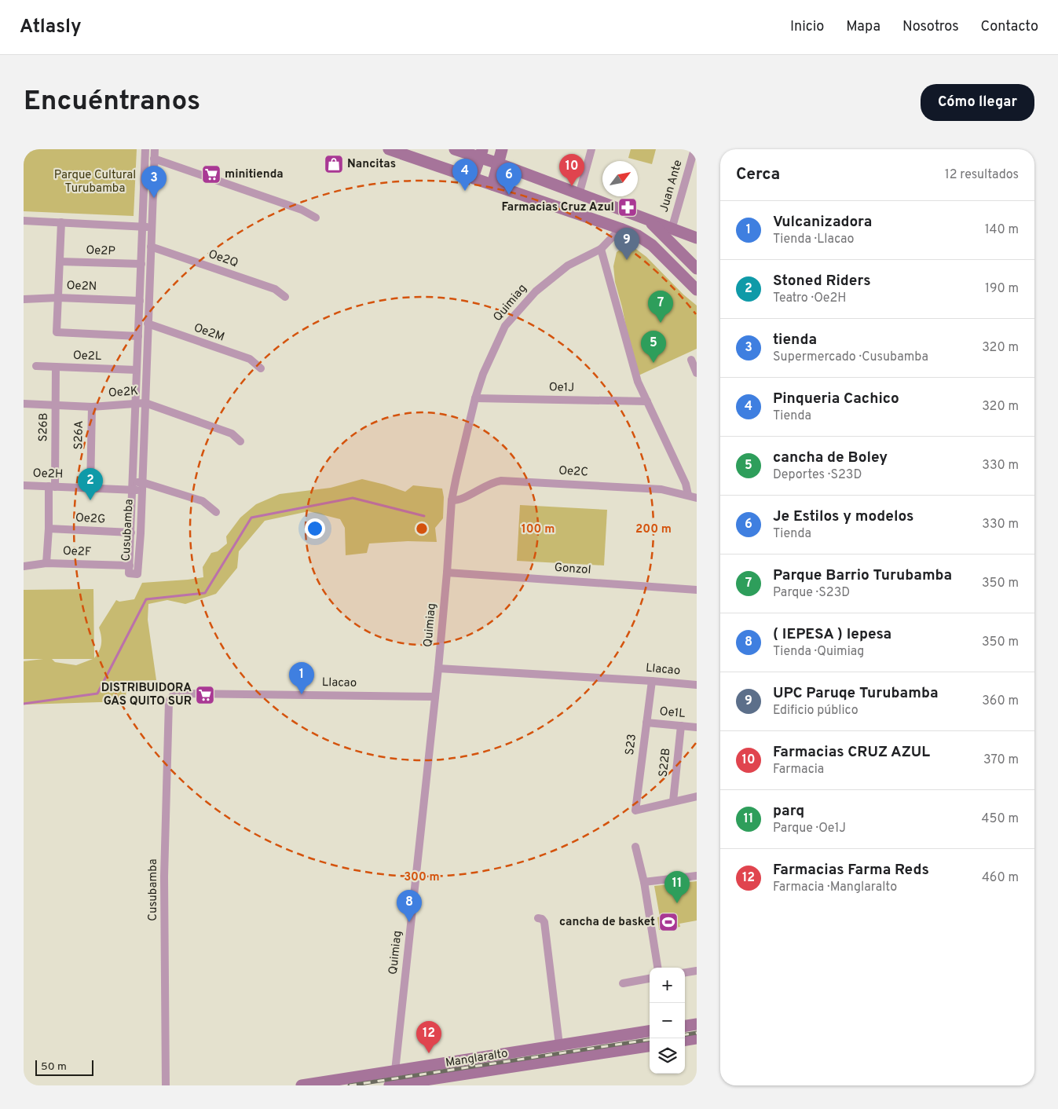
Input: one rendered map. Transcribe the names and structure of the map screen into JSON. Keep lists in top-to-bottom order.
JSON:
{
  "streets": {
    "main road": ["Manglaralto"],
    "street": [
      "Juan Ante",
      "Oe2P",
      "Oe2Q",
      "Oe2N",
      "Quimiag",
      "Oe2M",
      "Oe2L",
      "Oe1J",
      "Oe2K",
      "S26B",
      "S26A",
      "Oe2C",
      "Oe2H",
      "Oe2G",
      "Cusubamba",
      "Oe2F",
      "Gonzol",
      "Llacao",
      "Oe1L",
      "S23",
      "S22B"
    ]
  },
  "crossings": [
    ["Oe2P", "Cusubamba"],
    ["Oe2Q", "Cusubamba"],
    ["Oe2N", "Cusubamba"],
    ["Quimiag", "Oe1J"],
    ["Quimiag", "Oe2C"],
    ["Quimiag", "Gonzol"],
    ["Quimiag", "Llacao"],
    ["Quimiag", "Manglaralto"],
    ["Oe2M", "Cusubamba"],
    ["Oe2L", "S26B"],
    ["Oe2L", "Cusubamba"],
    ["Oe2K", "S26B"],
    ["Oe2K", "S26A"],
    ["Oe2K", "Cusubamba"],
    ["S26B", "Oe2H"],
    ["S26B", "Oe2G"],
    ["S26B", "Oe2F"],
    ["S26A", "Oe2H"],
    ["Oe2H", "Cusubamba"],
    ["Oe2G", "Cusubamba"],
    ["Cusubamba", "Oe2F"],
    ["Cusubamba", "Llacao"],
    ["Llacao", "S23"],
    ["Oe1L", "S23"],
    ["Oe1L", "S22B"],
    ["S23", "S22B"]
  ],
  "parks": ["Parque Cultural Turubamba"],
  "places": {
    "shop": ["Nancitas"],
    "supermarket": ["minitienda", "DISTRIBUIDORA GAS QUITO SUR"],
    "pharmacy": ["Farmacias Cruz Azul"],
    "sports": ["cancha de basket"]
  },
  "scale_bar": "50 m",
  "north": "top right",
  "page": {
    "header": "Atlasly",
    "nav": [
      "Inicio",
      "Mapa",
      "Nosotros",
      "Contacto"
    ],
    "buttons": "Cómo llegar",
    "title": "Encuéntranos",
    "heading": ["Cerca", "12 resultados"],
    "pins": [
      "10",
      "4",
      "6",
      "3",
      "9",
      "7",
      "5",
      "2",
      "1",
      "11",
      "8",
      "12"
    ],
    "list": [
      {
        "mark": "1",
        "name": "Vulcanizadora",
        "note": "Tienda · Llacao",
        "value": "140 m"
      },
      {
        "mark": "2",
        "name": "Stoned Riders",
        "note": "Teatro · Oe2H",
        "value": "190 m"
      },
      {
        "mark": "3",
        "name": "tienda",
        "note": "Supermercado · Cusubamba",
        "value": "320 m"
      },
      {
        "mark": "4",
        "name": "Pinqueria Cachico",
        "note": "Tienda",
        "value": "320 m"
      },
      {
        "mark": "5",
        "name": "cancha de Boley",
        "note": "Deportes · S23D",
        "value": "330 m"
      },
      {
        "mark": "6",
        "name": "Je Estilos y modelos",
        "note": "Tienda",
        "value": "330 m"
      },
      {
        "mark": "7",
        "name": "Parque Barrio Turubamba",
        "note": "Parque · S23D",
        "value": "350 m"
      },
      {
        "mark": "8",
        "name": "( IEPESA ) Iepesa",
        "note": "Tienda · Quimiag",
        "value": "350 m"
      },
      {
        "mark": "9",
        "name": "UPC Paruqe Turubamba",
        "note": "Edificio público",
        "value": "360 m"
      },
      {
        "mark": "10",
        "name": "Farmacias CRUZ AZUL",
        "note": "Farmacia",
        "value": "370 m"
      },
      {
        "mark": "11",
        "name": "parq",
        "note": "Parque · Oe1J",
        "value": "450 m"
      },
      {
        "mark": "12",
        "name": "Farmacias Farma Reds",
        "note": "Farmacia · Manglaralto",
        "value": "460 m"
      }
    ],
    "map_buttons": ["+", "−"],
    "scale": "50 m"
  },
  "rings": ["100 m", "200 m", "300 m"]
}
